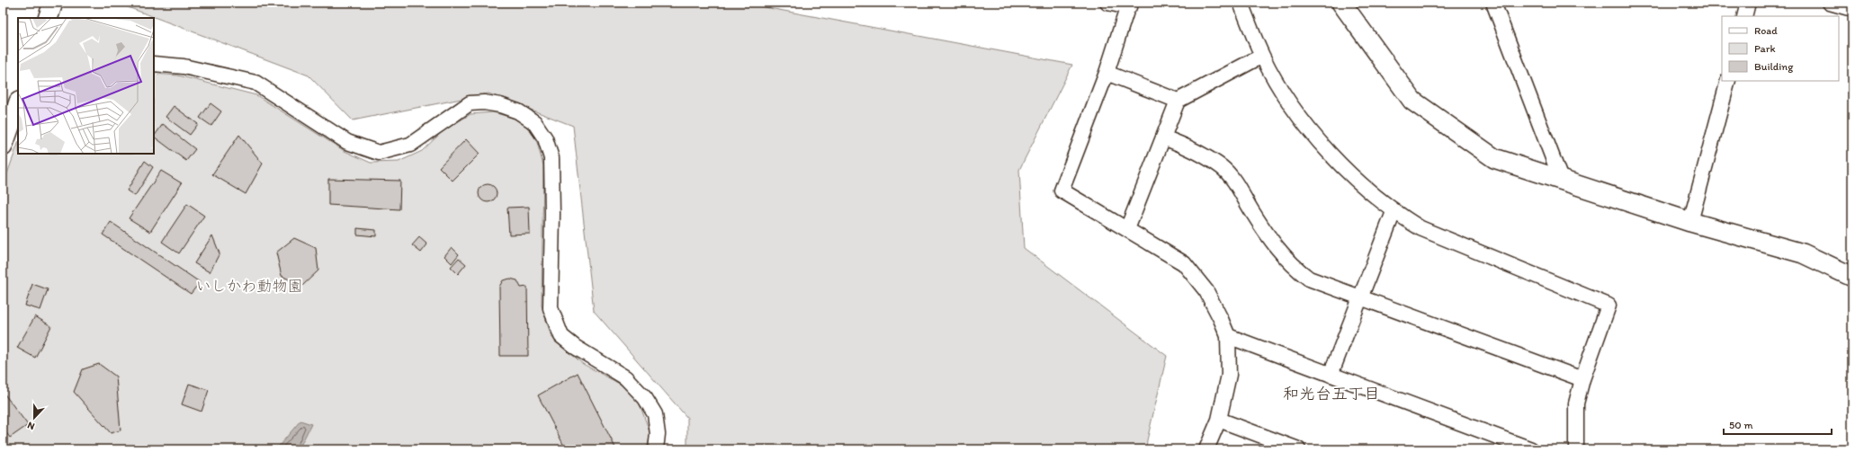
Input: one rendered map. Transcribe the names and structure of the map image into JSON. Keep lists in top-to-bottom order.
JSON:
{
  "districts": ["和光台五丁目"],
  "parks": ["いしかわ動物園"],
  "legend": ["Road", "Park", "Building"],
  "scale_bar": "50 m",
  "north": "bottom"
}
